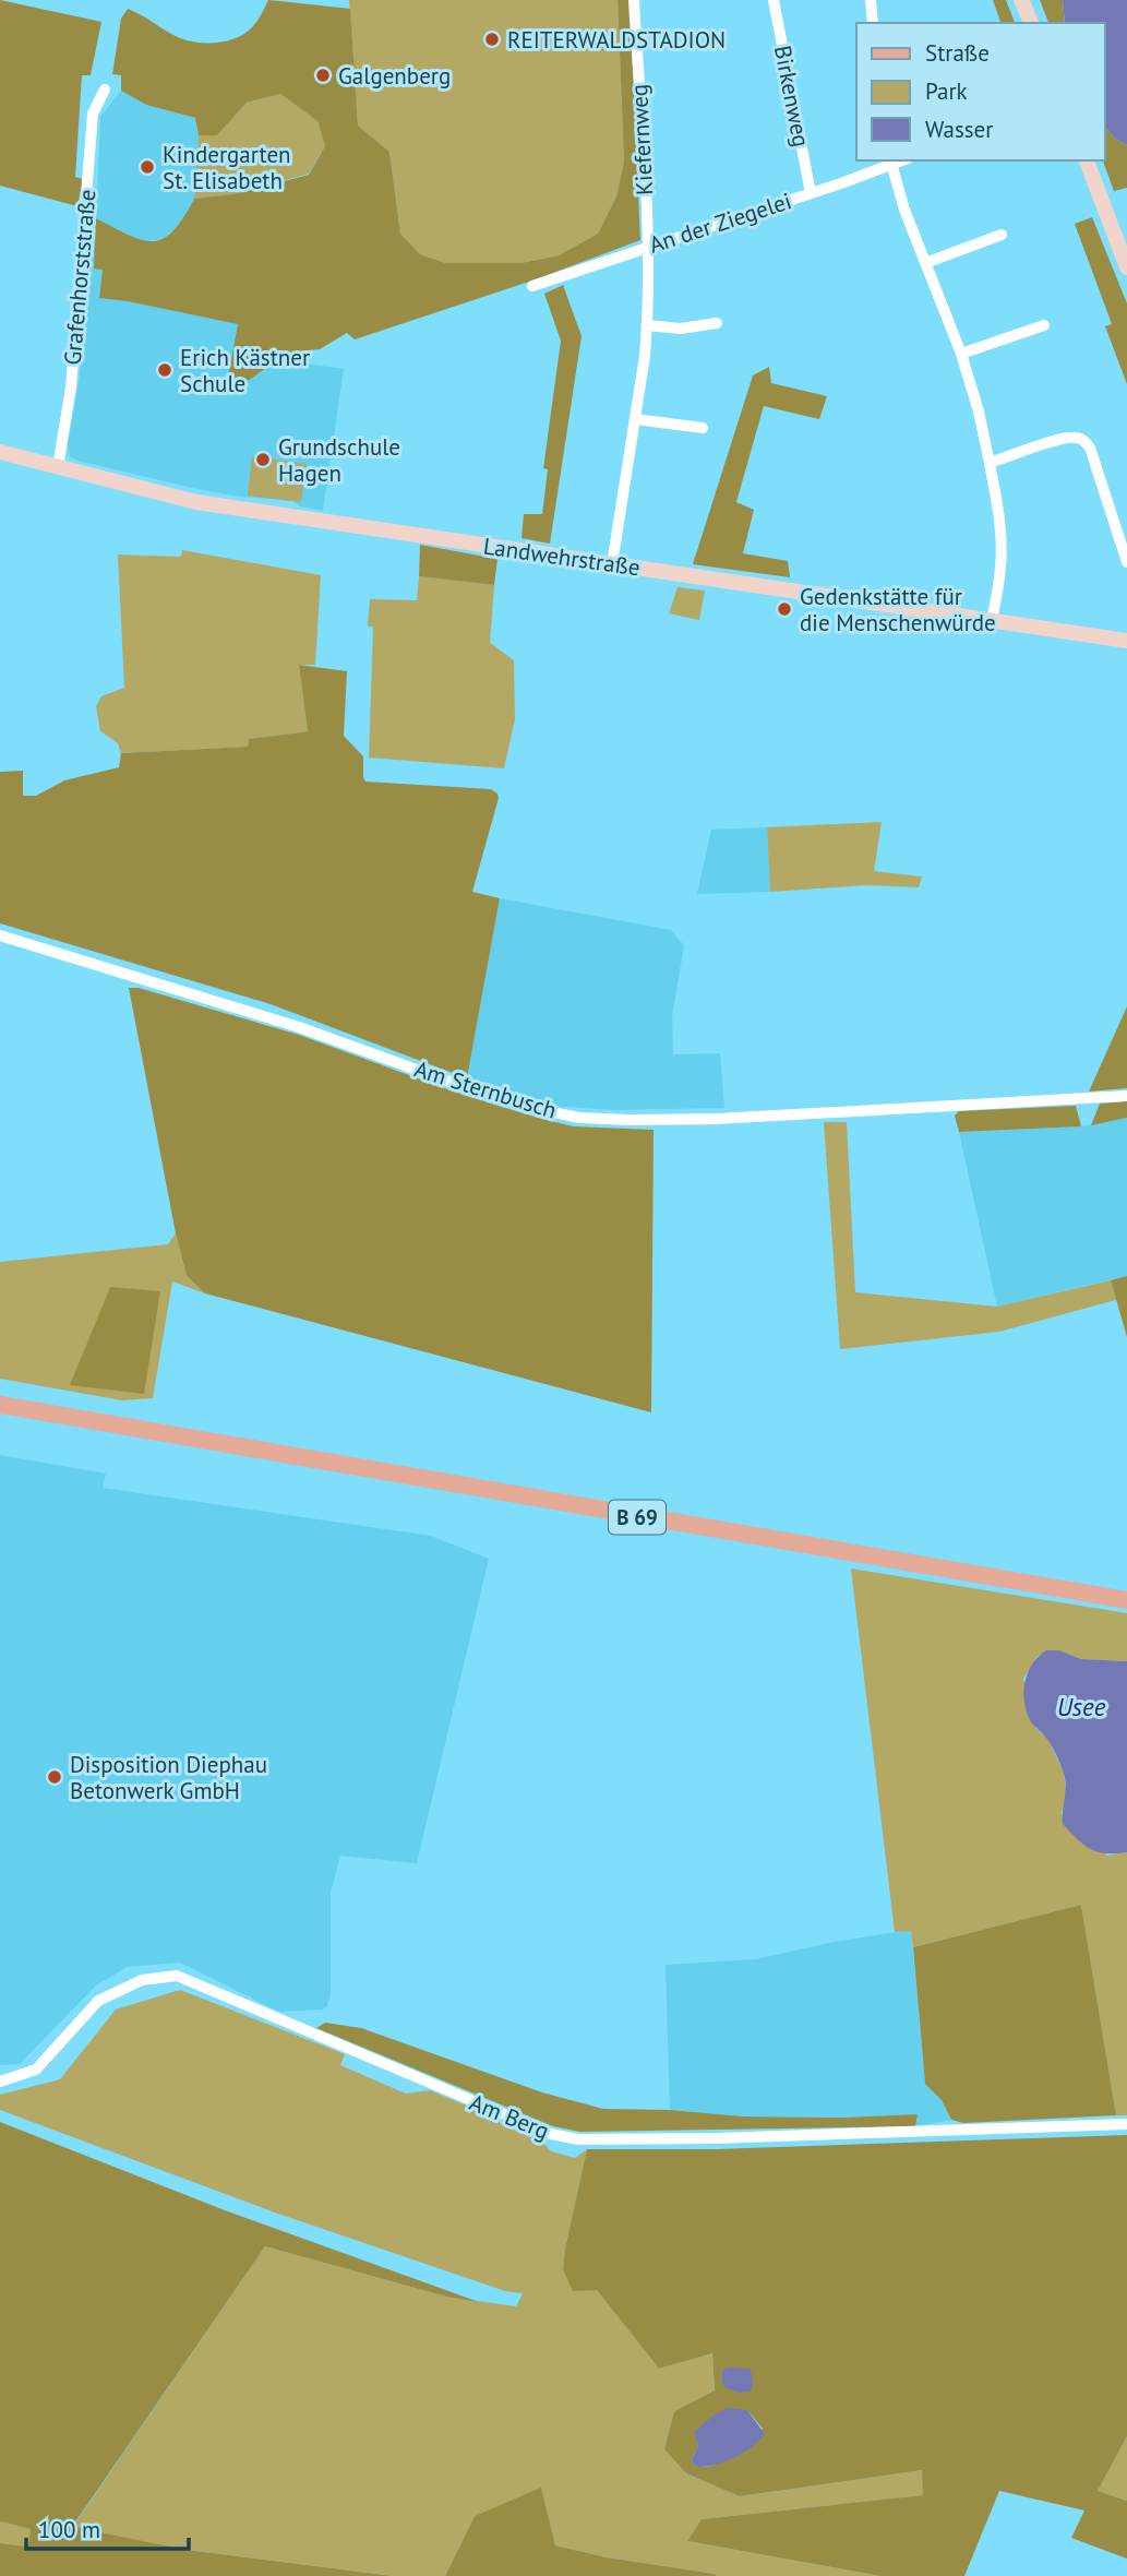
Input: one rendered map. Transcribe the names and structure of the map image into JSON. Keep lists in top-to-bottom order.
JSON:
{
  "streets": {
    "main road": ["B 69"],
    "street": [
      "Birkenweg",
      "Kiefernweg",
      "An der Ziegelei",
      "Grafenhorststraße",
      "Landwehrstraße",
      "Am Sternbusch",
      "Am Berg"
    ]
  },
  "crossings": [
    ["Birkenweg", "An der Ziegelei"],
    ["Kiefernweg", "An der Ziegelei"],
    ["Kiefernweg", "Landwehrstraße"],
    ["Grafenhorststraße", "Landwehrstraße"]
  ],
  "water": ["Usee"],
  "places": [
    "REITERWALDSTADION",
    "Galgenberg",
    "Kindergarten St. Elisabeth",
    "Erich Kästner Schule",
    "Grundschule Hagen",
    "Gedenkstätte für die Menschenwürde",
    "Disposition Diephau Betonwerk GmbH"
  ],
  "legend": ["Straße", "Park", "Wasser"],
  "scale_bar": "100 m"
}
